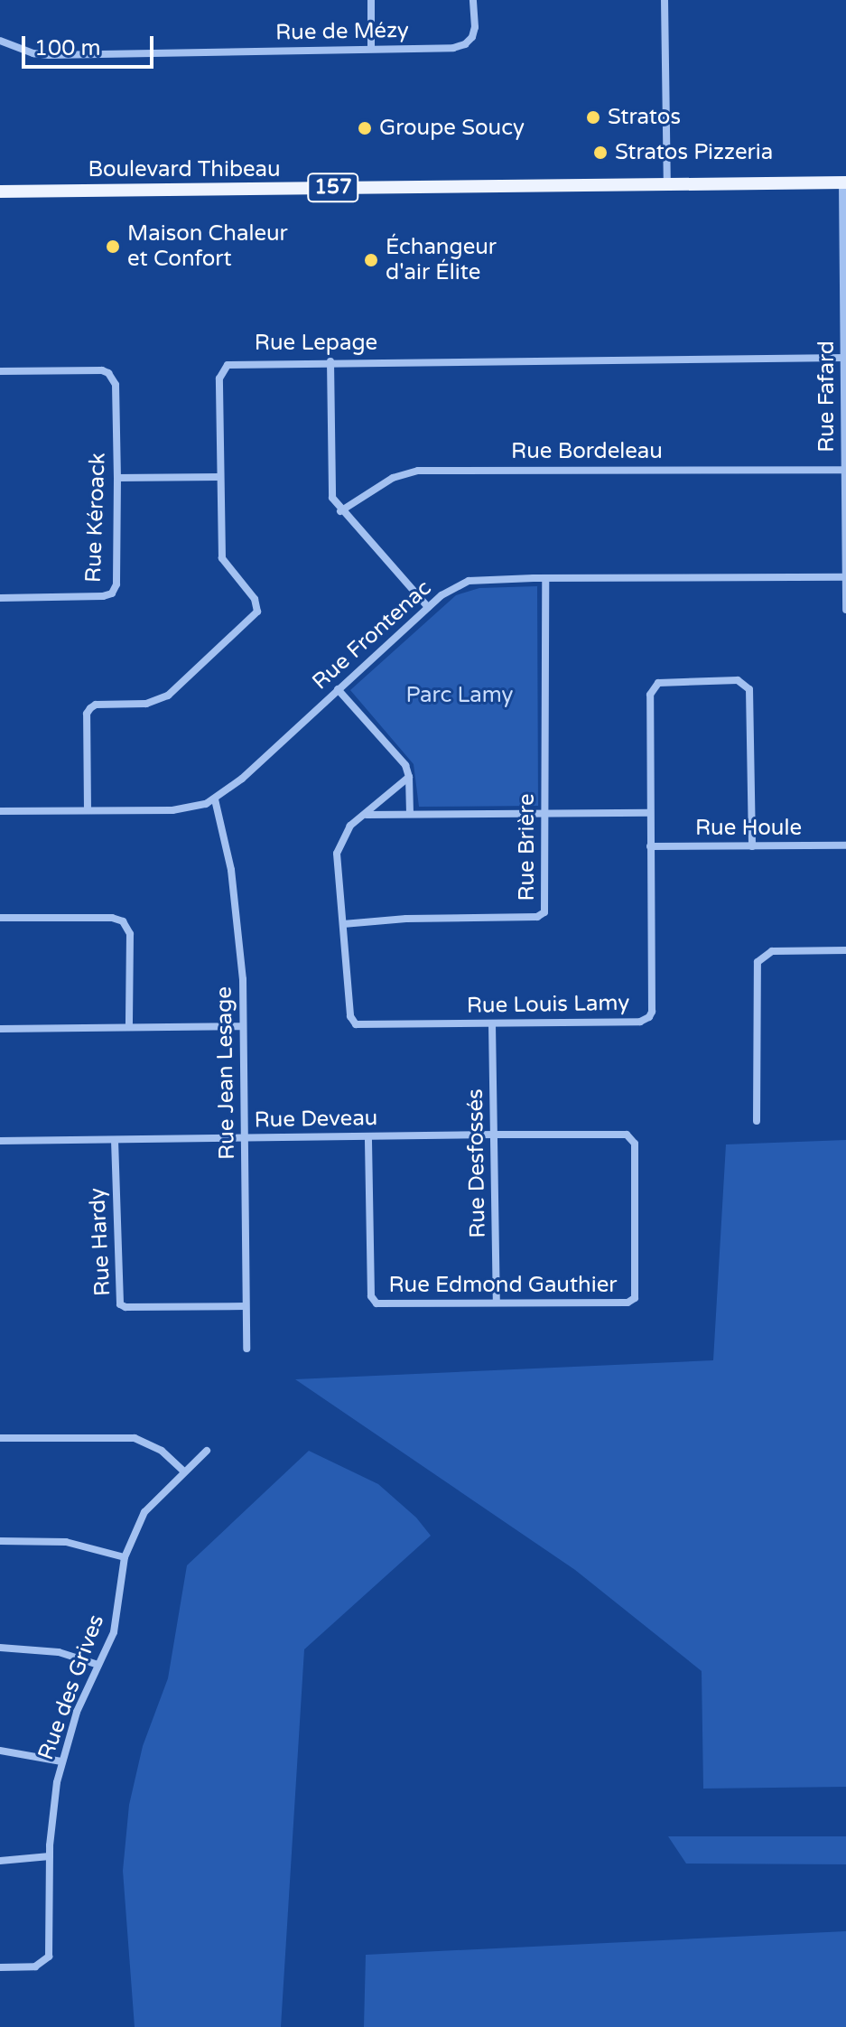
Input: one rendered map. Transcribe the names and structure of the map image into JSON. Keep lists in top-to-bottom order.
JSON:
{
  "streets": {
    "main road": ["Boulevard Thibeau", "157"],
    "street": [
      "Rue de Mézy",
      "Rue Lepage",
      "Rue Fafard",
      "Rue Bordeleau",
      "Rue Kéroack",
      "Rue Frontenac",
      "Rue Houle",
      "Rue Brière",
      "Rue Louis Lamy",
      "Rue Jean Lesage",
      "Rue Deveau",
      "Rue Desfossés",
      "Rue Hardy",
      "Rue Edmond Gauthier",
      "Rue des Grives"
    ]
  },
  "crossings": [
    ["Boulevard Thibeau", "Rue Fafard"],
    ["Rue Lepage", "Rue Fafard"],
    ["Rue Lepage", "Rue Frontenac"],
    ["Rue Fafard", "Rue Bordeleau"],
    ["Rue Fafard", "Rue Frontenac"],
    ["Rue Frontenac", "Rue Brière"],
    ["Rue Frontenac", "Rue Jean Lesage"],
    ["Rue Houle", "Rue Louis Lamy"],
    ["Rue Brière", "Rue Louis Lamy"],
    ["Rue Louis Lamy", "Rue Desfossés"],
    ["Rue Jean Lesage", "Rue Deveau"],
    ["Rue Jean Lesage", "Rue Hardy"],
    ["Rue Deveau", "Rue Desfossés"],
    ["Rue Deveau", "Rue Hardy"],
    ["Rue Deveau", "Rue Edmond Gauthier"],
    ["Rue Desfossés", "Rue Edmond Gauthier"]
  ],
  "parks": ["Parc Lamy"],
  "places": [
    "Stratos",
    "Groupe Soucy",
    "Stratos Pizzeria",
    "Maison Chaleur et Confort",
    "Échangeur d'air Élite"
  ],
  "scale_bar": "100 m"
}
